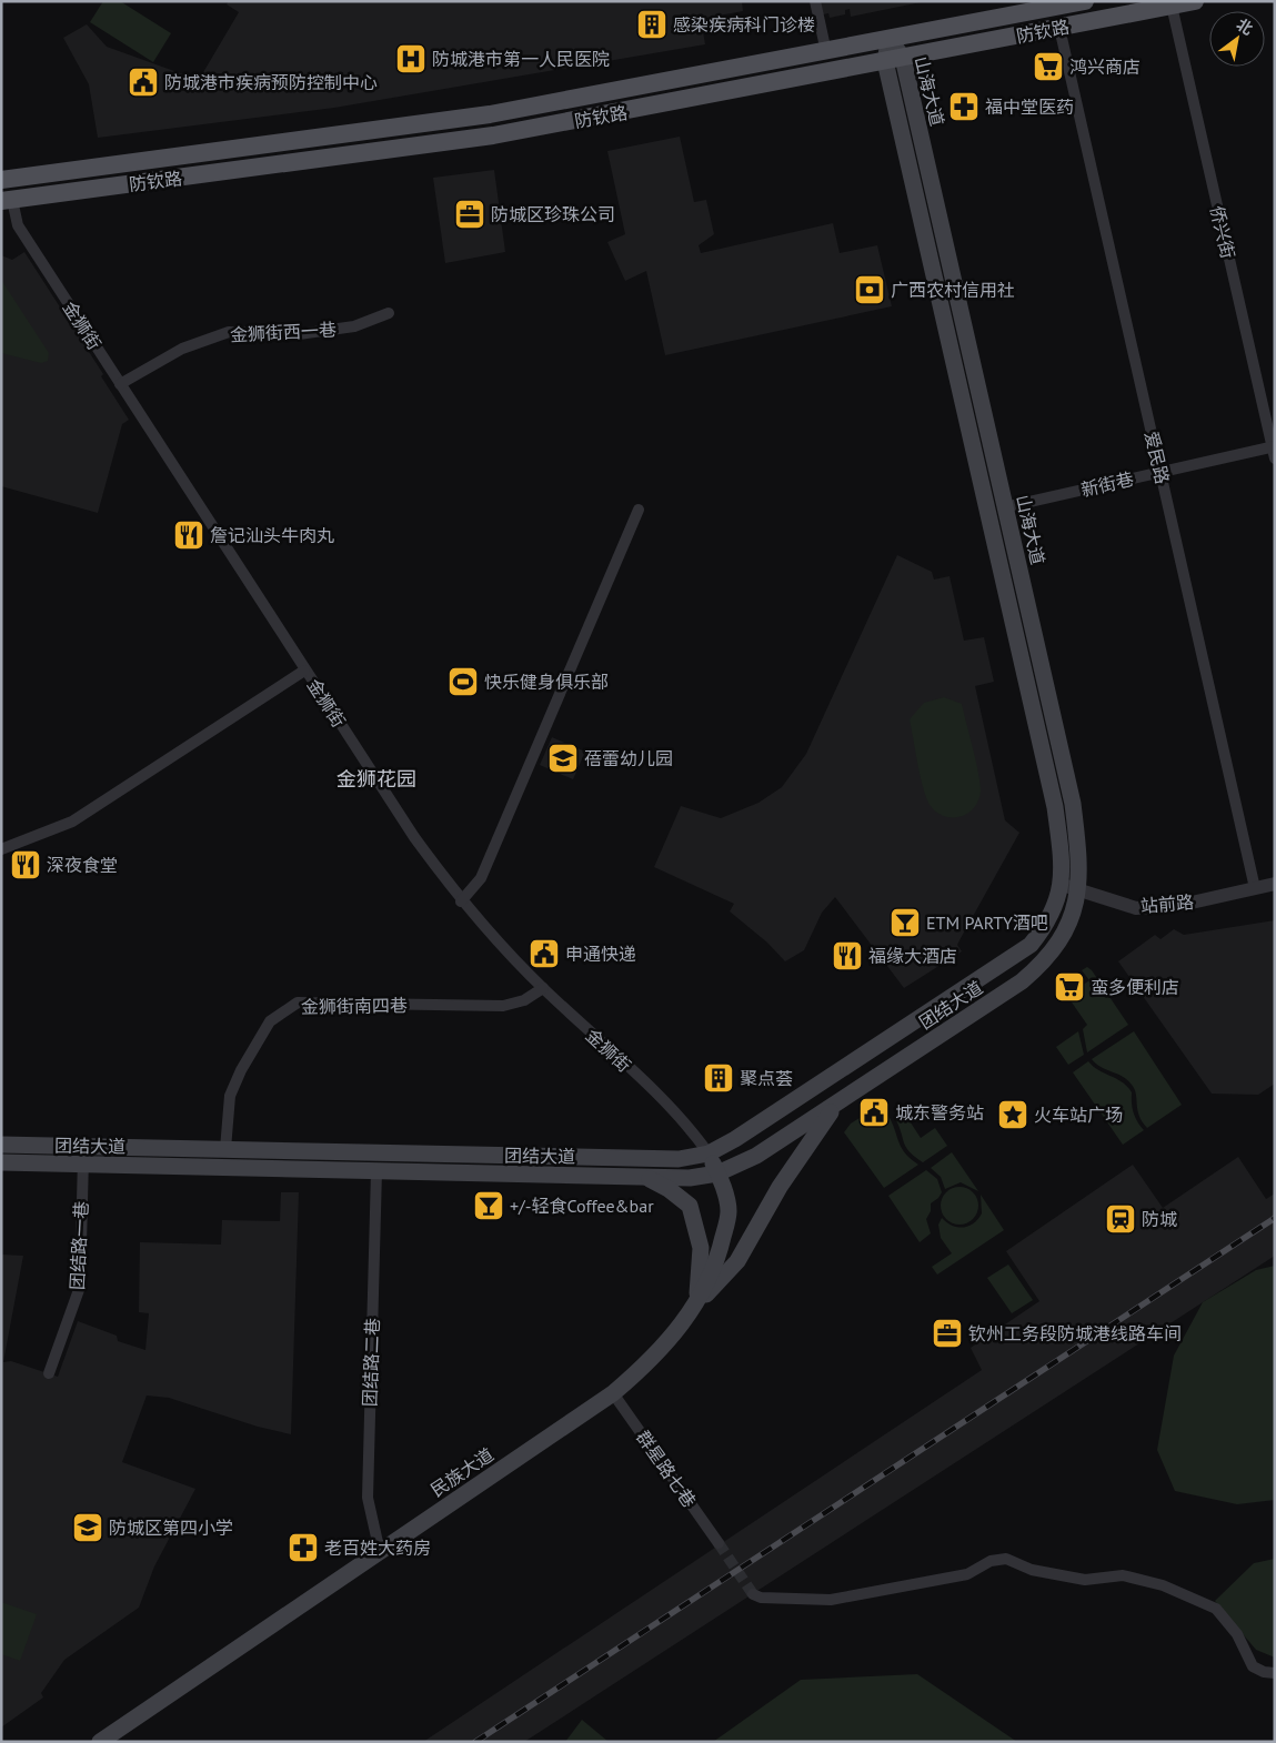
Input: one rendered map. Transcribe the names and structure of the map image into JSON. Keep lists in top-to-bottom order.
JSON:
{
  "streets": {
    "main road": [
      "防钦路",
      "山海大道",
      "团结大道",
      "民族大道"
    ],
    "street": [
      "侨兴街",
      "金狮街",
      "金狮街西一巷",
      "爱民路",
      "新街巷",
      "站前路",
      "金狮街南四巷",
      "团结路一巷",
      "团结路二巷",
      "群星路七巷"
    ]
  },
  "crossings": [
    ["防钦路", "山海大道"],
    ["防钦路", "侨兴街"],
    ["防钦路", "金狮街"],
    ["防钦路", "爱民路"],
    ["山海大道", "新街巷"],
    ["山海大道", "站前路"],
    ["山海大道", "团结大道"],
    ["侨兴街", "新街巷"],
    ["金狮街", "金狮街西一巷"],
    ["金狮街", "团结大道"],
    ["金狮街", "金狮街南四巷"],
    ["金狮街", "民族大道"],
    ["爱民路", "新街巷"],
    ["爱民路", "站前路"],
    ["团结大道", "金狮街南四巷"],
    ["团结大道", "团结路一巷"],
    ["团结大道", "团结路二巷"],
    ["团结大道", "民族大道"],
    ["团结路二巷", "民族大道"],
    ["群星路七巷", "民族大道"]
  ],
  "districts": ["金狮花园"],
  "places": {
    "building": ["感染疾病科门诊楼", "聚点荟"],
    "hospital": ["防城港市第一人民医院"],
    "supermarket": ["鸿兴商店", "蛮多便利店"],
    "public building": ["防城港市疾病预防控制中心", "申通快递", "城东警务站"],
    "pharmacy": ["福中堂医药", "老百姓大药房"],
    "office": ["防城区珍珠公司", "钦州工务段防城港线路车间"],
    "bank": ["广西农村信用社"],
    "restaurant": ["詹记汕头牛肉丸", "深夜食堂", "福缘大酒店"],
    "sports": ["快乐健身俱乐部"],
    "school or university": ["蓓蕾幼儿园", "防城区第四小学"],
    "bar": ["ETM PARTY酒吧", "+/-轻食Coffee&bar"],
    "place": ["火车站广场"],
    "station": ["防城"]
  },
  "north": "top right"
}
